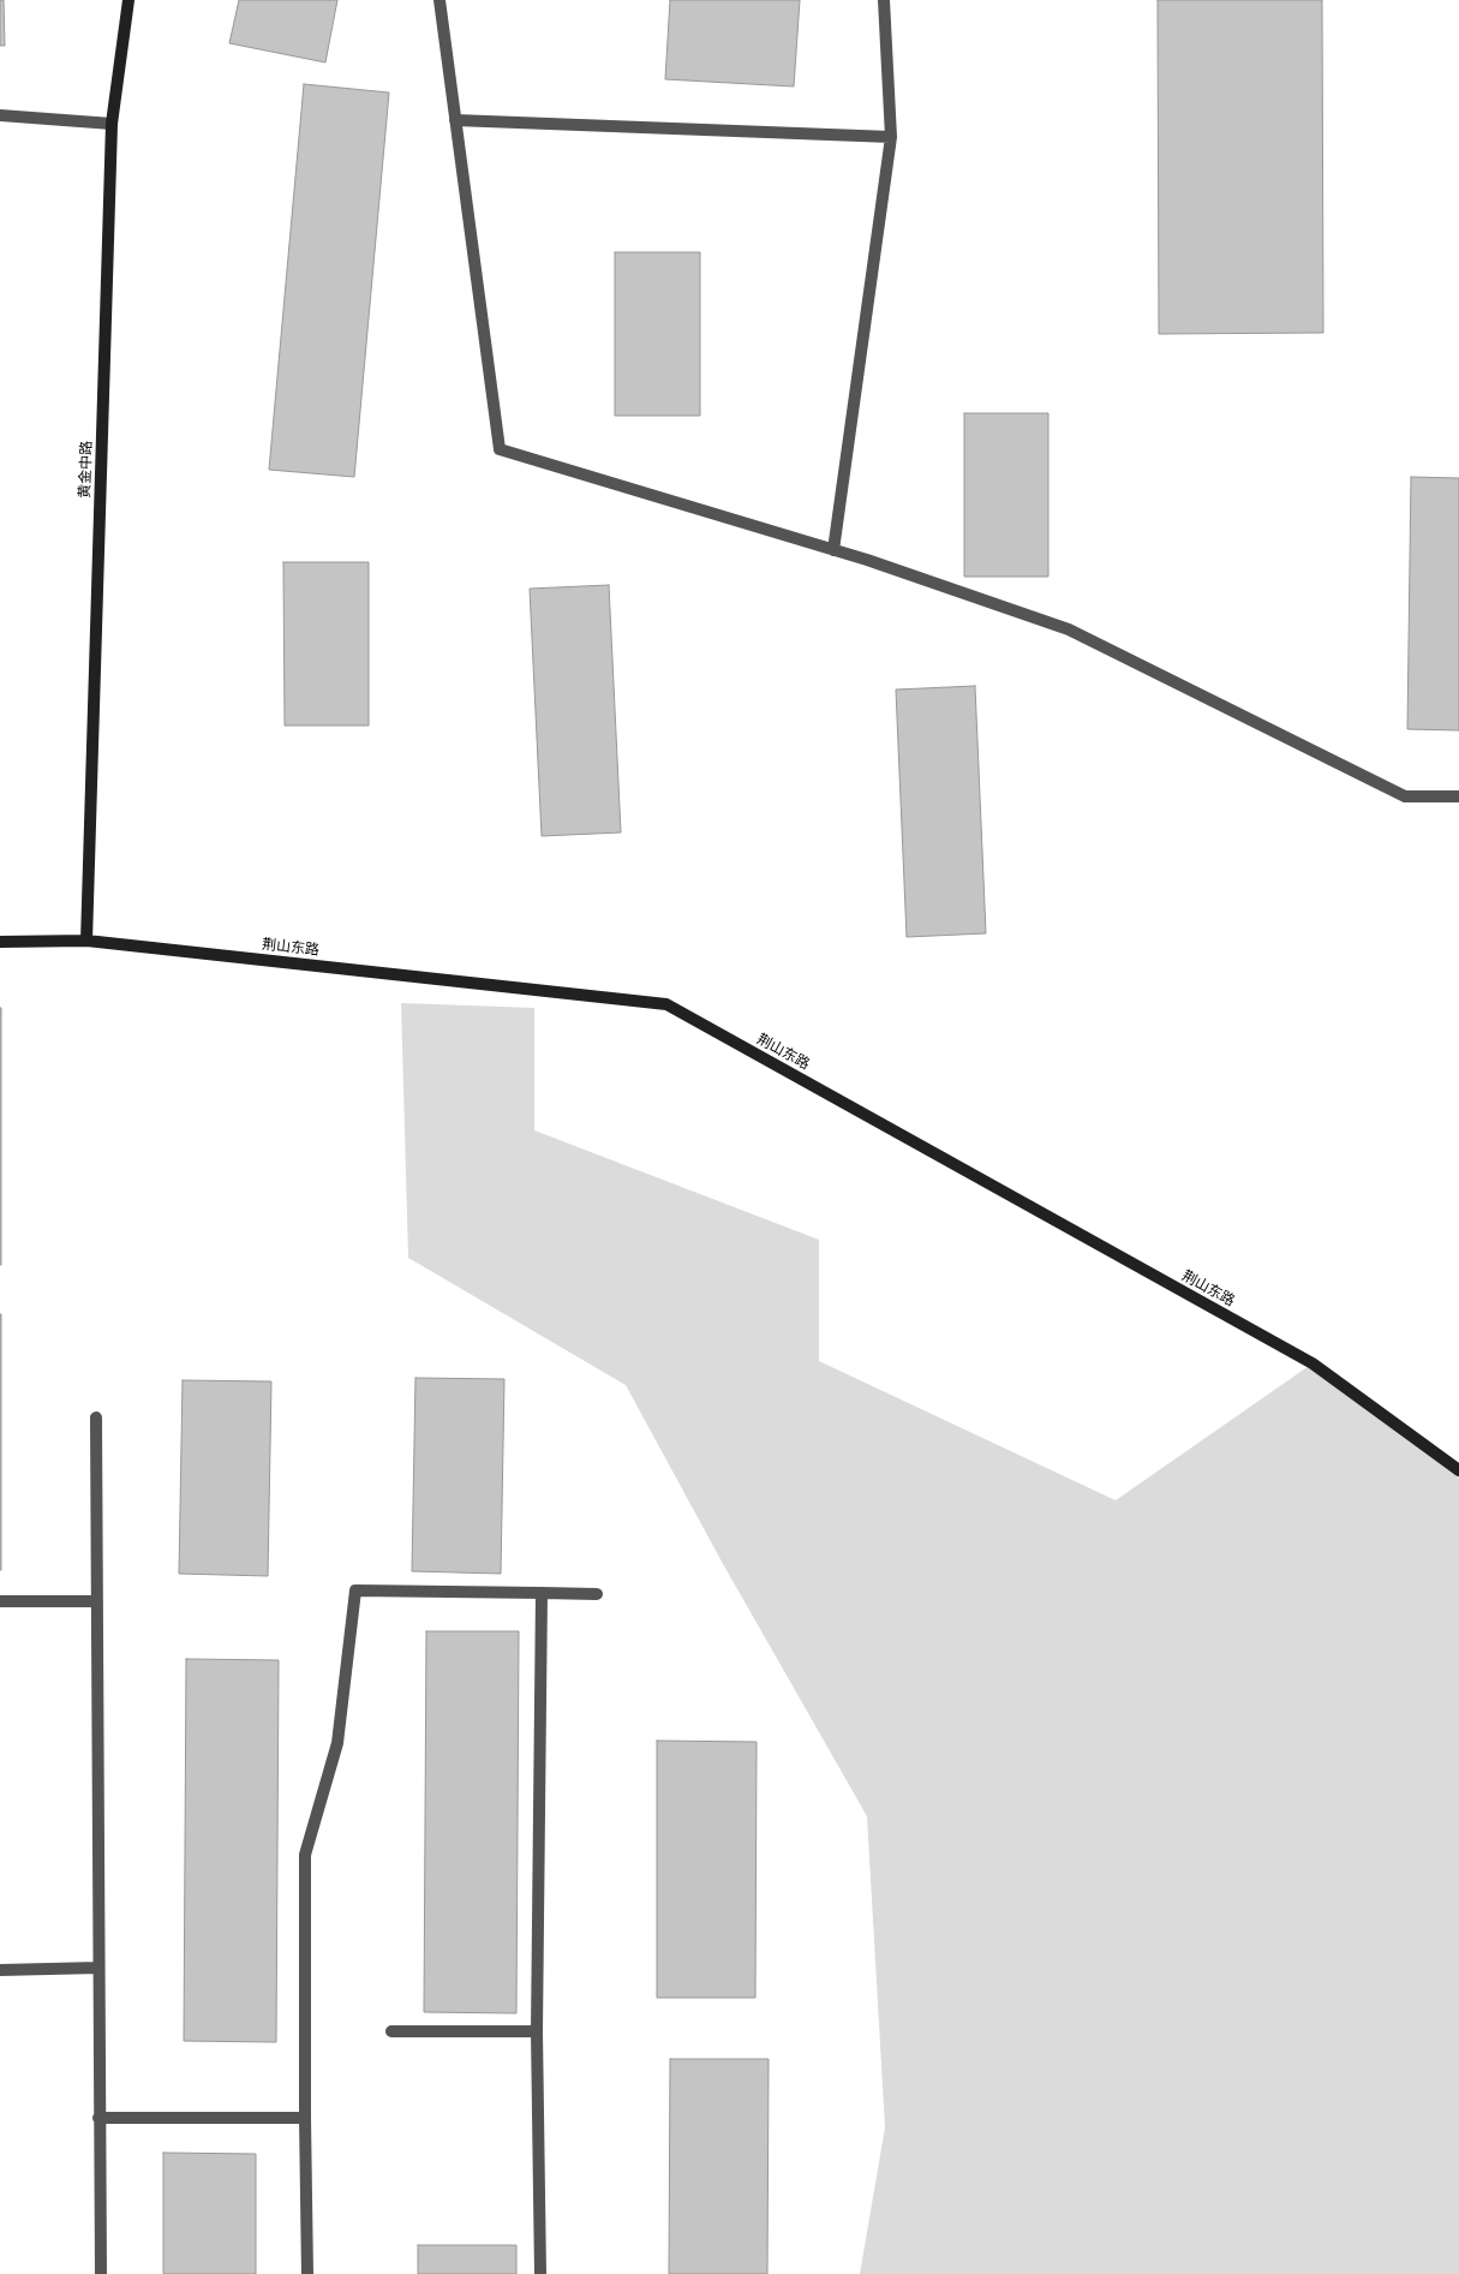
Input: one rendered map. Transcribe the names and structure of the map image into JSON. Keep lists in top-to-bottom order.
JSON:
{
  "streets": {
    "street": ["黄金中路", "荆山东路"]
  },
  "crossings": [
    ["黄金中路", "荆山东路"]
  ]
}
